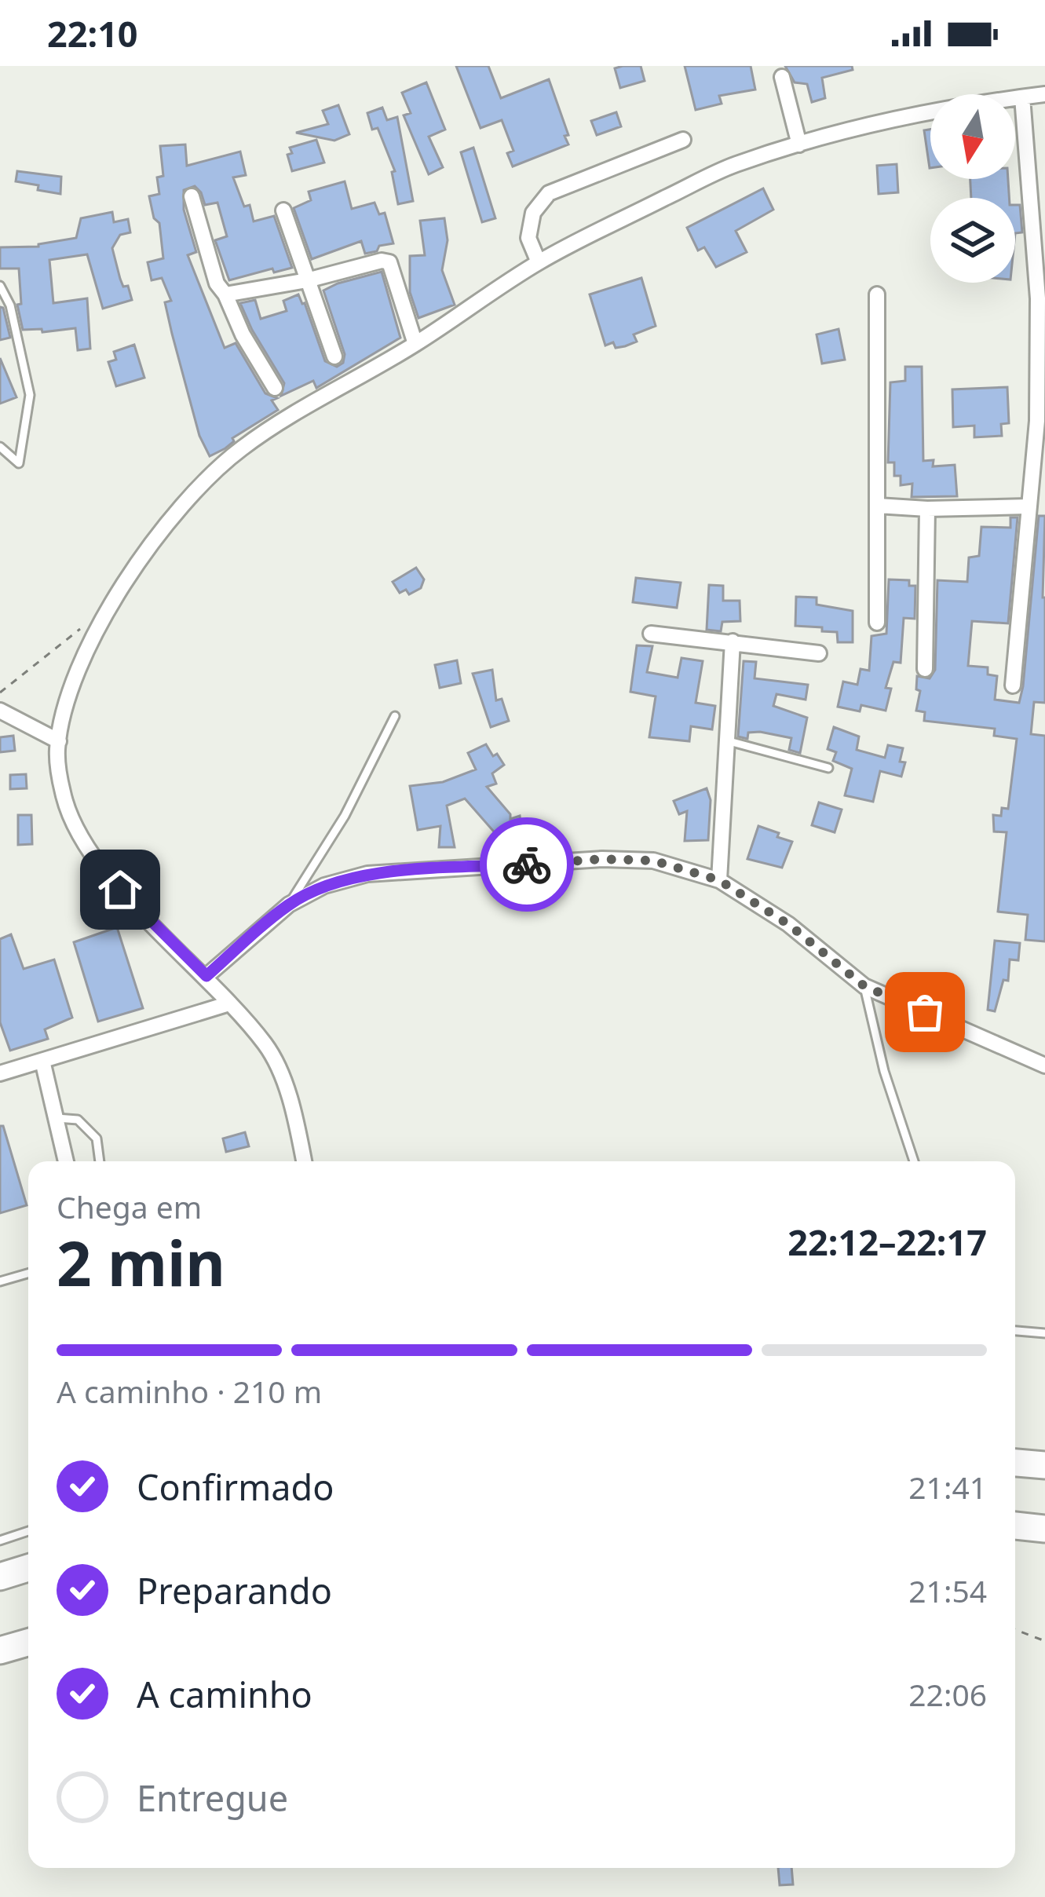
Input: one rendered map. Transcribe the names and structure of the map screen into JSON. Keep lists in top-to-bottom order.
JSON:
{
  "north": "bottom",
  "page": {
    "status": "22:10",
    "heading": ["2 min", "Chega em", "22:12–22:17"],
    "bar": "A caminho · 210 m",
    "list": [
      ["Confirmado", "21:41"],
      ["Preparando", "21:54"],
      ["A caminho", "22:06"],
      "Entregue"
    ]
  }
}
